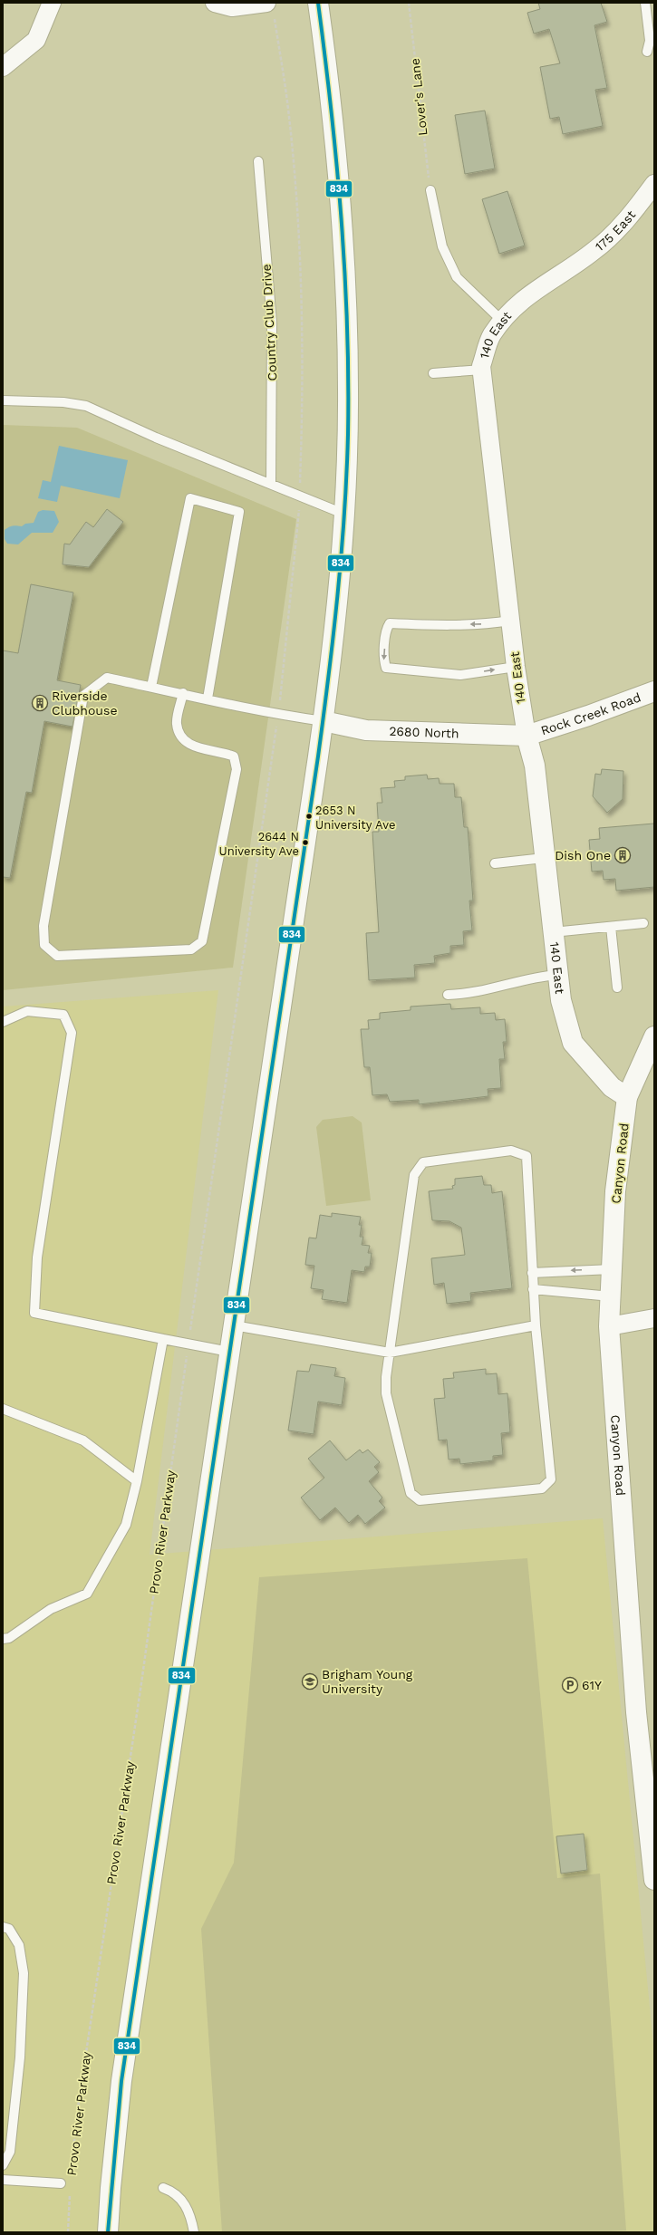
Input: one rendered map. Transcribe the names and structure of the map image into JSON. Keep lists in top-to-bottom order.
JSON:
{
  "streets": {
    "main road": [
      "140 East",
      "Rock Creek Road",
      "2680 North",
      "Canyon Road"
    ],
    "street": ["175 East"],
    "lane": ["Country Club Drive"],
    "path": ["Lover's Lane", "Provo River Parkway"]
  },
  "crossings": [
    ["175 East", "140 East"],
    ["140 East", "Rock Creek Road"],
    ["140 East", "2680 North"],
    ["140 East", "Canyon Road"],
    ["Rock Creek Road", "2680 North"]
  ],
  "places": {
    "building": ["Riverside Clubhouse", "Dish One"],
    "other": ["2653 N University Ave", "2644 N University Ave"],
    "school or university": ["Brigham Young University"],
    "parking": ["61Y"]
  },
  "lines": ["transit line 834"]
}
